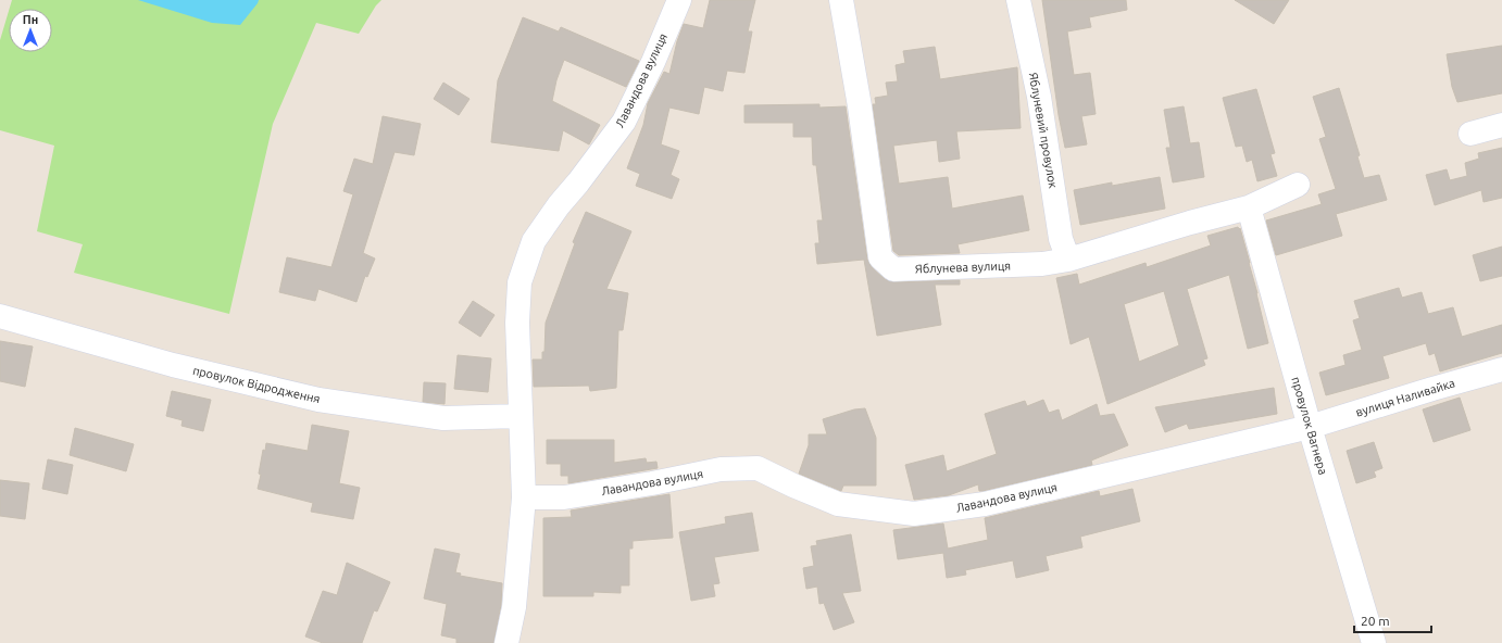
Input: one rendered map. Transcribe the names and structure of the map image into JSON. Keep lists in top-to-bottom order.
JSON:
{
  "streets": {
    "street": [
      "Лавандова вулиця",
      "Яблуневий провулок",
      "Яблунева вулиця",
      "провулок Відродження",
      "вулиця Наливайка",
      "провулок Вагнера"
    ]
  },
  "crossings": [
    ["Лавандова вулиця", "провулок Відродження"],
    ["Лавандова вулиця", "вулиця Наливайка"],
    ["Лавандова вулиця", "провулок Вагнера"],
    ["Яблуневий провулок", "Яблунева вулиця"],
    ["Яблунева вулиця", "провулок Вагнера"],
    ["вулиця Наливайка", "провулок Вагнера"]
  ],
  "scale_bar": "20 m",
  "north": "top"
}
